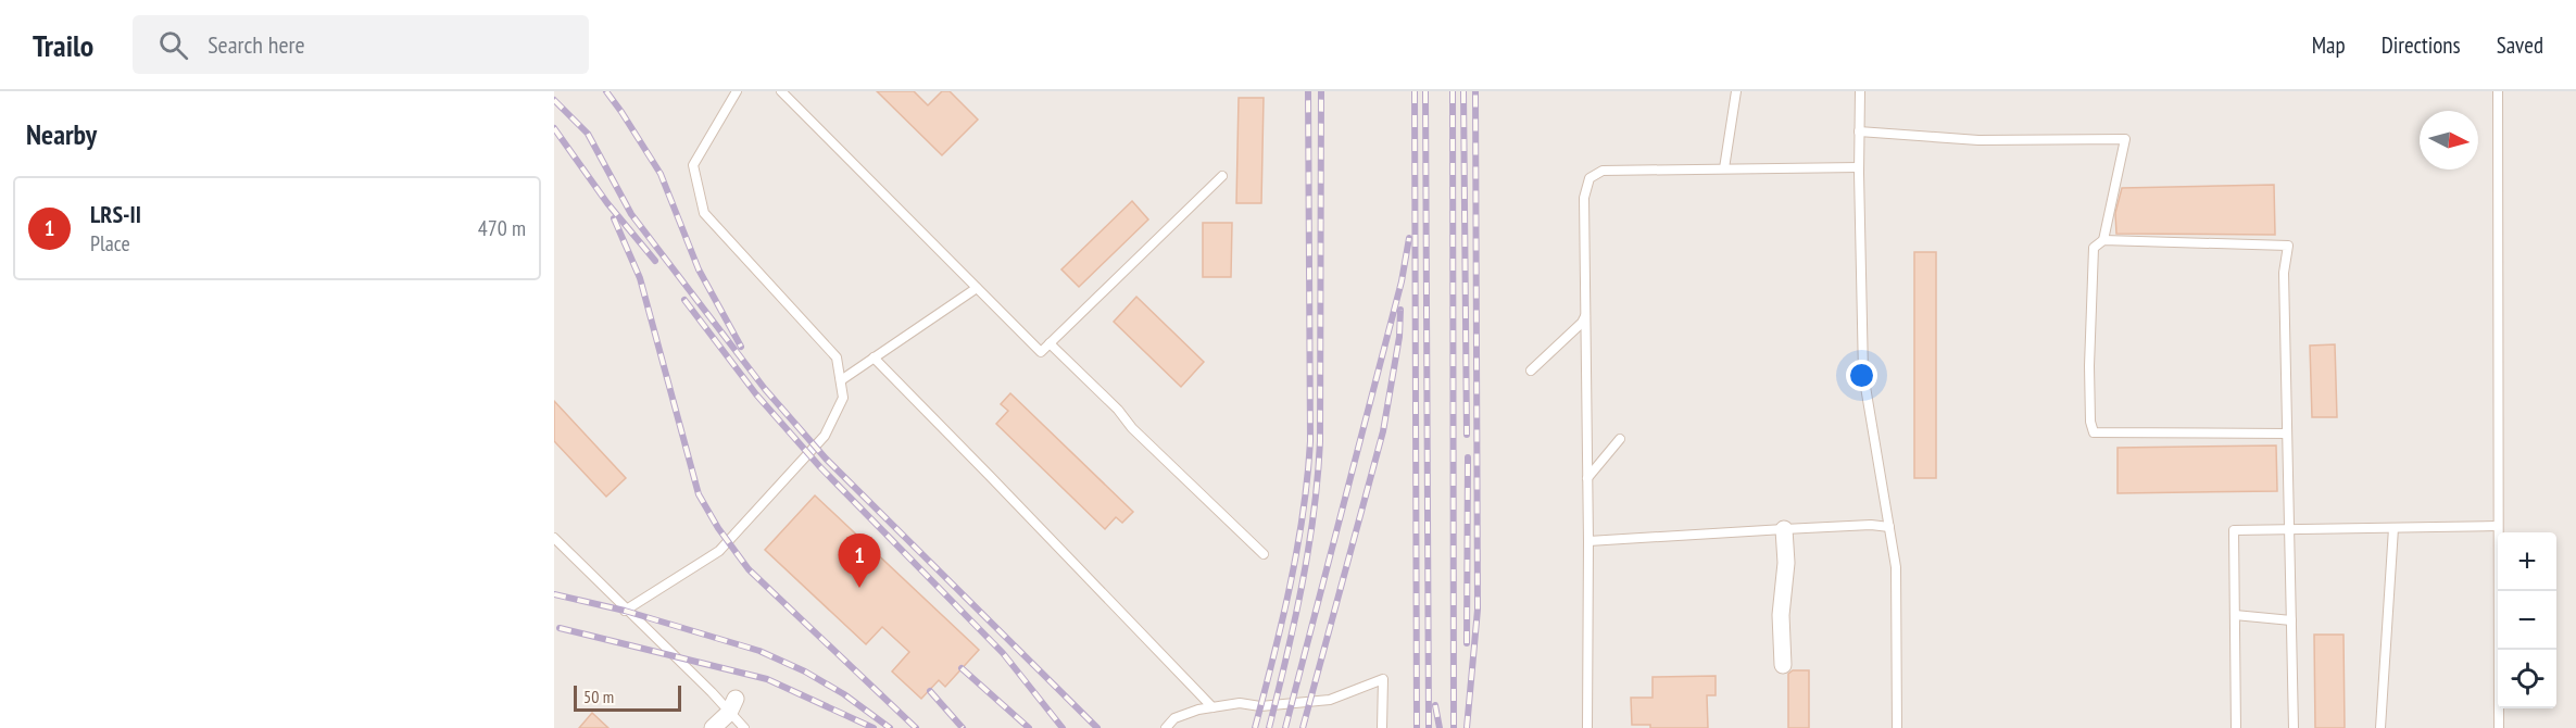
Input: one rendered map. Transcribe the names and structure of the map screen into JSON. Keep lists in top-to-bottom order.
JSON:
{
  "scale_bar": "50 m",
  "north": "right",
  "page": {
    "header": "Trailo",
    "search": "Search here",
    "nav": ["Map", "Directions", "Saved"],
    "heading": "Nearby",
    "list": [
      {
        "mark": "1",
        "name": "LRS-II",
        "note": "Place",
        "value": "470 m"
      }
    ],
    "map_buttons": ["+", "−"],
    "pins": "1",
    "scale": "50 m"
  }
}
